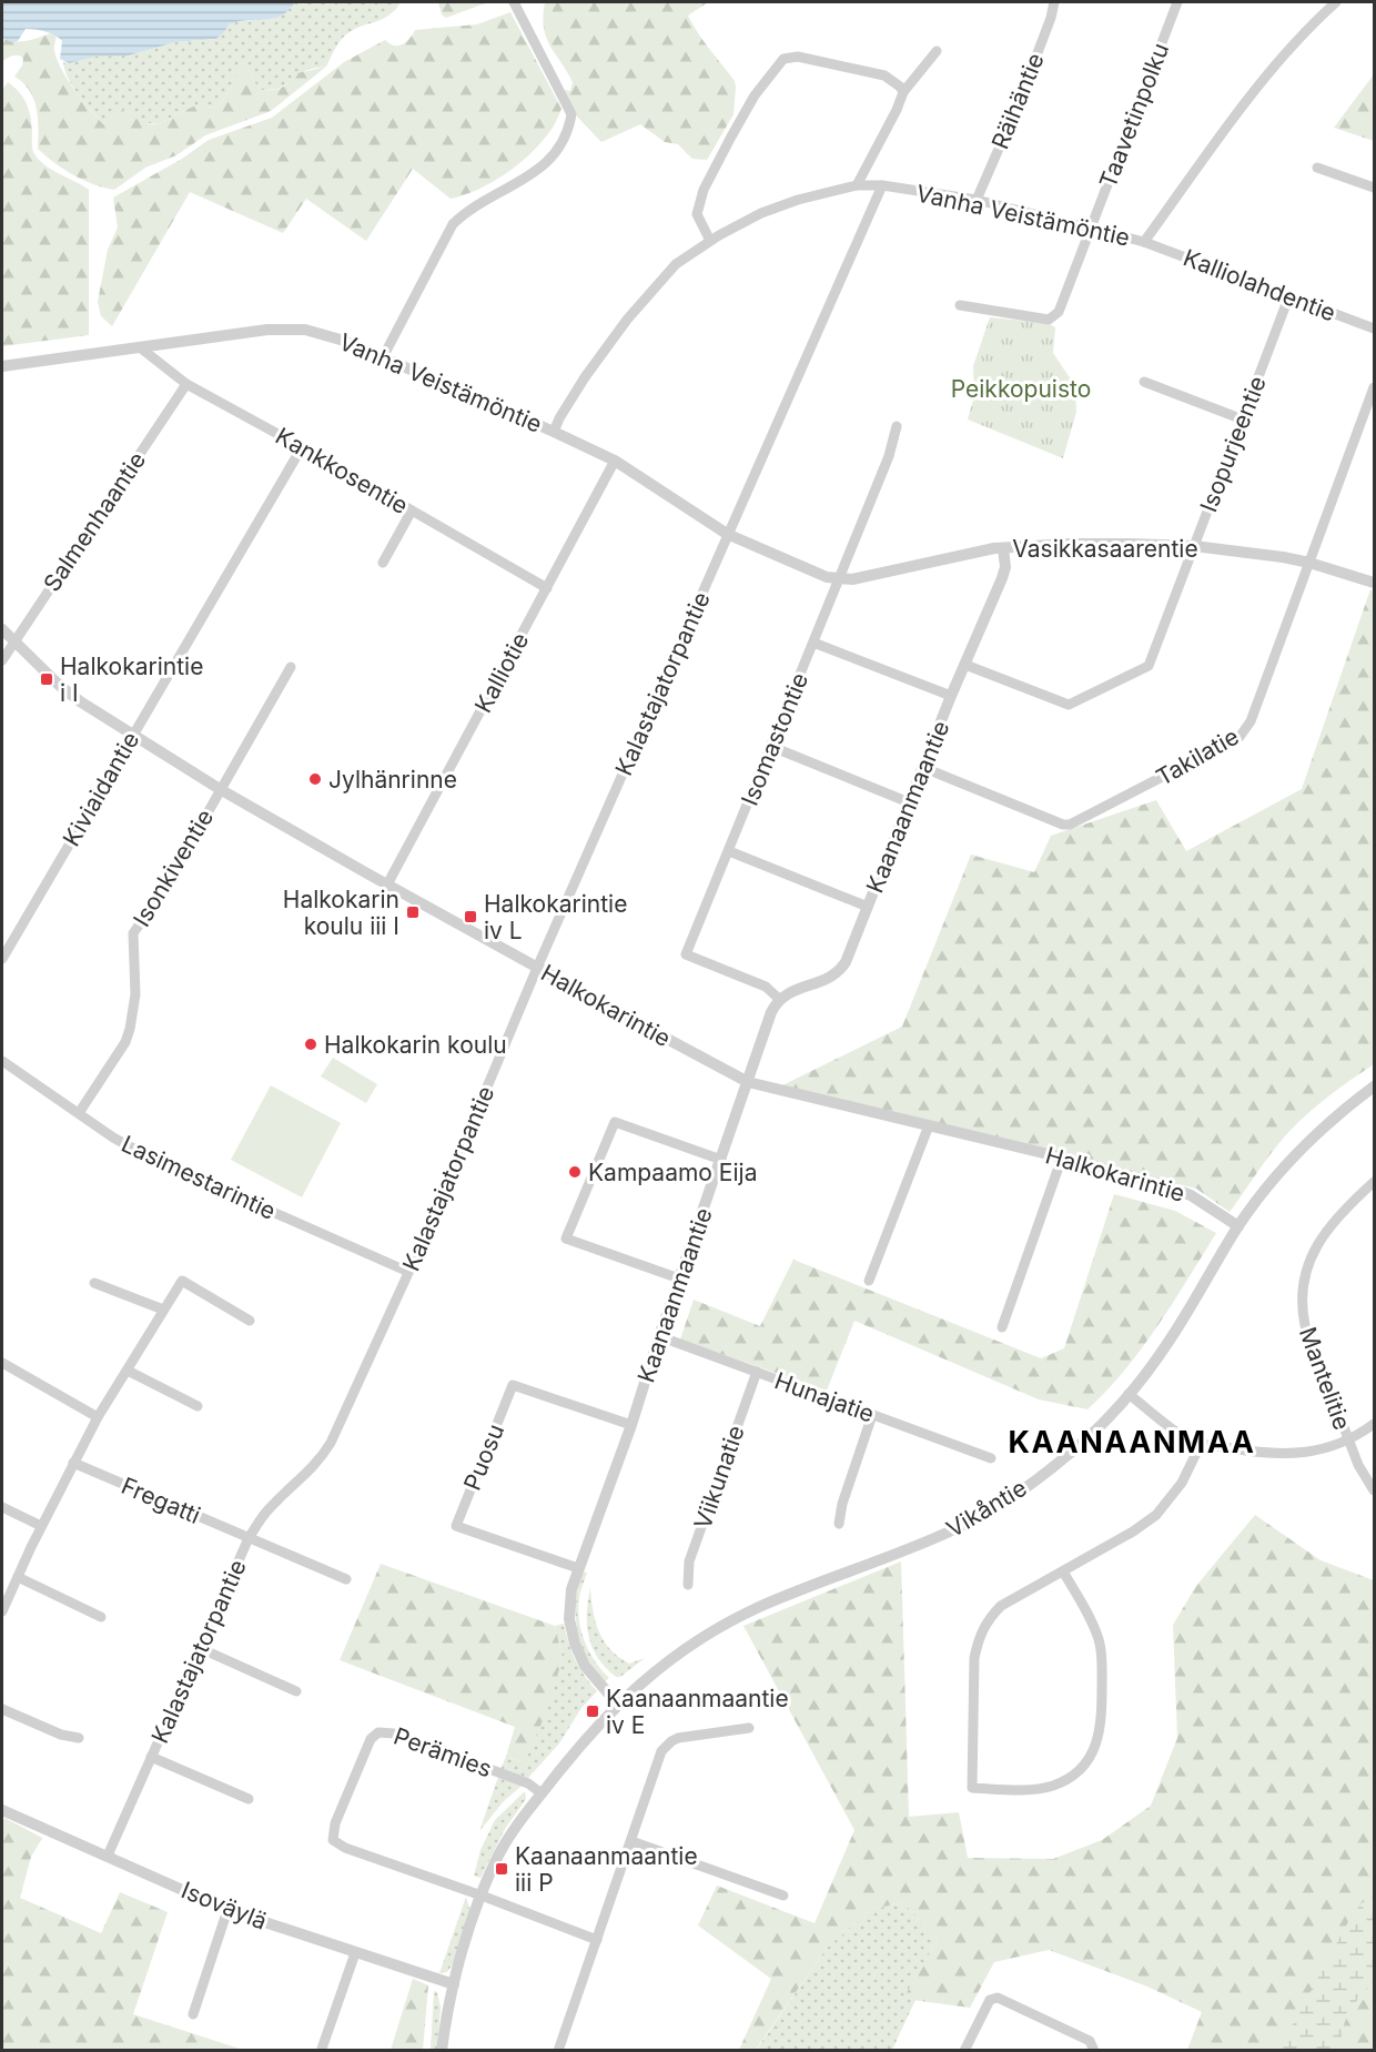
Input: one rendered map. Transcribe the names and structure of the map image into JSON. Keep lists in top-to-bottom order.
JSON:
{
  "streets": {
    "street": [
      "Räihäntie",
      "Taavetinpolku",
      "Vanha Veistämöntie",
      "Kalliolahdentie",
      "Isopurjeentie",
      "Kankkosentie",
      "Salmenhaantie",
      "Vasikkasaarentie",
      "Kalliotie",
      "Kalastajatorpantie",
      "Isomastontie",
      "Takilatie",
      "Kiviaidantie",
      "Kaanaanmaantie",
      "Isonkiventie",
      "Halkokarintie",
      "Lasimestarintie",
      "Mantelitie",
      "Hunajatie",
      "Puosu",
      "Viikunatie",
      "Fregatti",
      "Vikåntie",
      "Perämies",
      "Isoväylä"
    ]
  },
  "crossings": [
    ["Räihäntie", "Vanha Veistämöntie"],
    ["Taavetinpolku", "Vanha Veistämöntie"],
    ["Vanha Veistämöntie", "Kalliolahdentie"],
    ["Vanha Veistämöntie", "Kankkosentie"],
    ["Vanha Veistämöntie", "Vasikkasaarentie"],
    ["Vanha Veistämöntie", "Kalastajatorpantie"],
    ["Kalliolahdentie", "Isopurjeentie"],
    ["Isopurjeentie", "Vasikkasaarentie"],
    ["Isopurjeentie", "Kaanaanmaantie"],
    ["Kankkosentie", "Salmenhaantie"],
    ["Kankkosentie", "Kalliotie"],
    ["Kankkosentie", "Kiviaidantie"],
    ["Salmenhaantie", "Halkokarintie"],
    ["Vasikkasaarentie", "Kalliotie"],
    ["Vasikkasaarentie", "Kalastajatorpantie"],
    ["Vasikkasaarentie", "Isomastontie"],
    ["Vasikkasaarentie", "Takilatie"],
    ["Vasikkasaarentie", "Kaanaanmaantie"],
    ["Kalliotie", "Halkokarintie"],
    ["Kalastajatorpantie", "Halkokarintie"],
    ["Kalastajatorpantie", "Lasimestarintie"],
    ["Kalastajatorpantie", "Fregatti"],
    ["Kalastajatorpantie", "Isoväylä"],
    ["Isomastontie", "Kaanaanmaantie"],
    ["Takilatie", "Kaanaanmaantie"],
    ["Kiviaidantie", "Halkokarintie"],
    ["Kaanaanmaantie", "Halkokarintie"],
    ["Kaanaanmaantie", "Hunajatie"],
    ["Kaanaanmaantie", "Puosu"],
    ["Kaanaanmaantie", "Vikåntie"],
    ["Isonkiventie", "Halkokarintie"],
    ["Isonkiventie", "Lasimestarintie"],
    ["Halkokarintie", "Vikåntie"],
    ["Hunajatie", "Viikunatie"]
  ],
  "districts": ["KAANAANMAA"],
  "parks": ["Peikkopuisto"],
  "places": {
    "transit": [
      "Halkokarintie i I",
      "Halkokarin koulu iii I",
      "Halkokarintie iv L",
      "Kaanaanmaantie iv E",
      "Kaanaanmaantie iii P"
    ],
    "other": ["Jylhänrinne", "Halkokarin koulu", "Kampaamo Eija"]
  }
}
